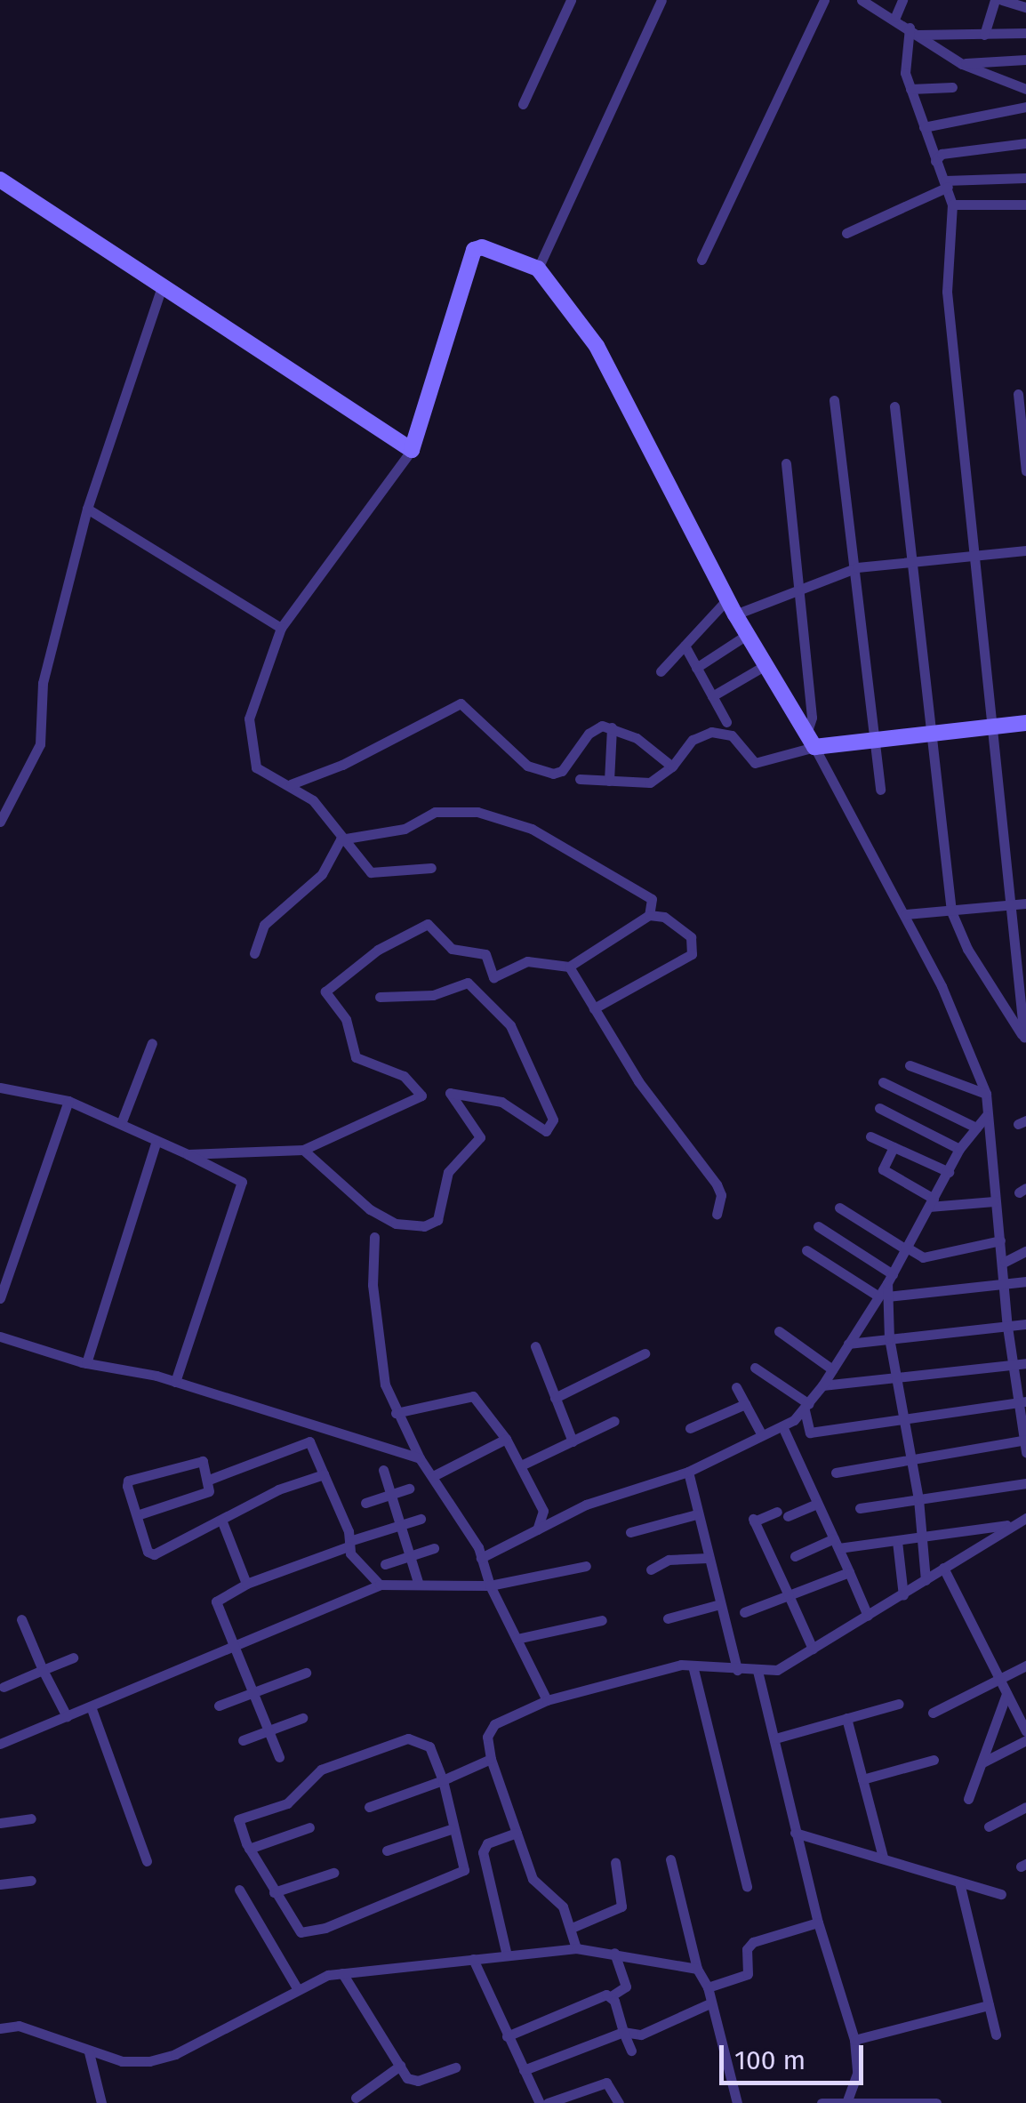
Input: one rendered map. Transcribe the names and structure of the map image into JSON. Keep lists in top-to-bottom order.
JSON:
{
  "scale_bar": "100 m"
}
